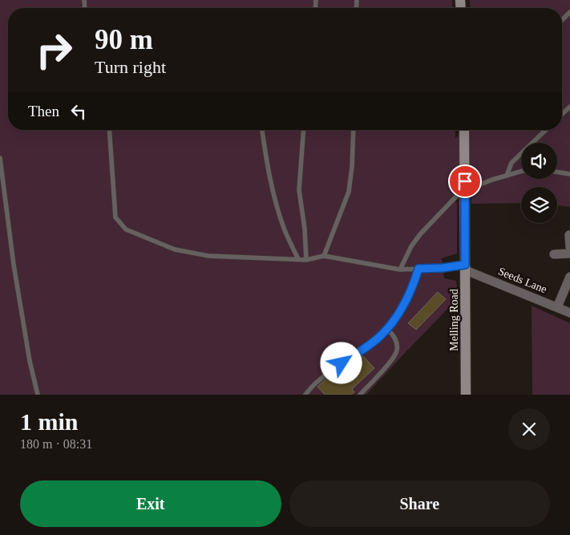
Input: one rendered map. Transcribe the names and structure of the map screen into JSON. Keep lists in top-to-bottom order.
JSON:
{
  "streets": {
    "street": ["Seeds Lane", "Melling Road"]
  },
  "crossings": [
    ["Seeds Lane", "Melling Road"]
  ],
  "page": {
    "turn": ["90 m", "Turn right"],
    "then": "Then",
    "heading": ["1 min", "180 m · 08:31"],
    "buttons": ["Exit", "Share"]
  }
}
